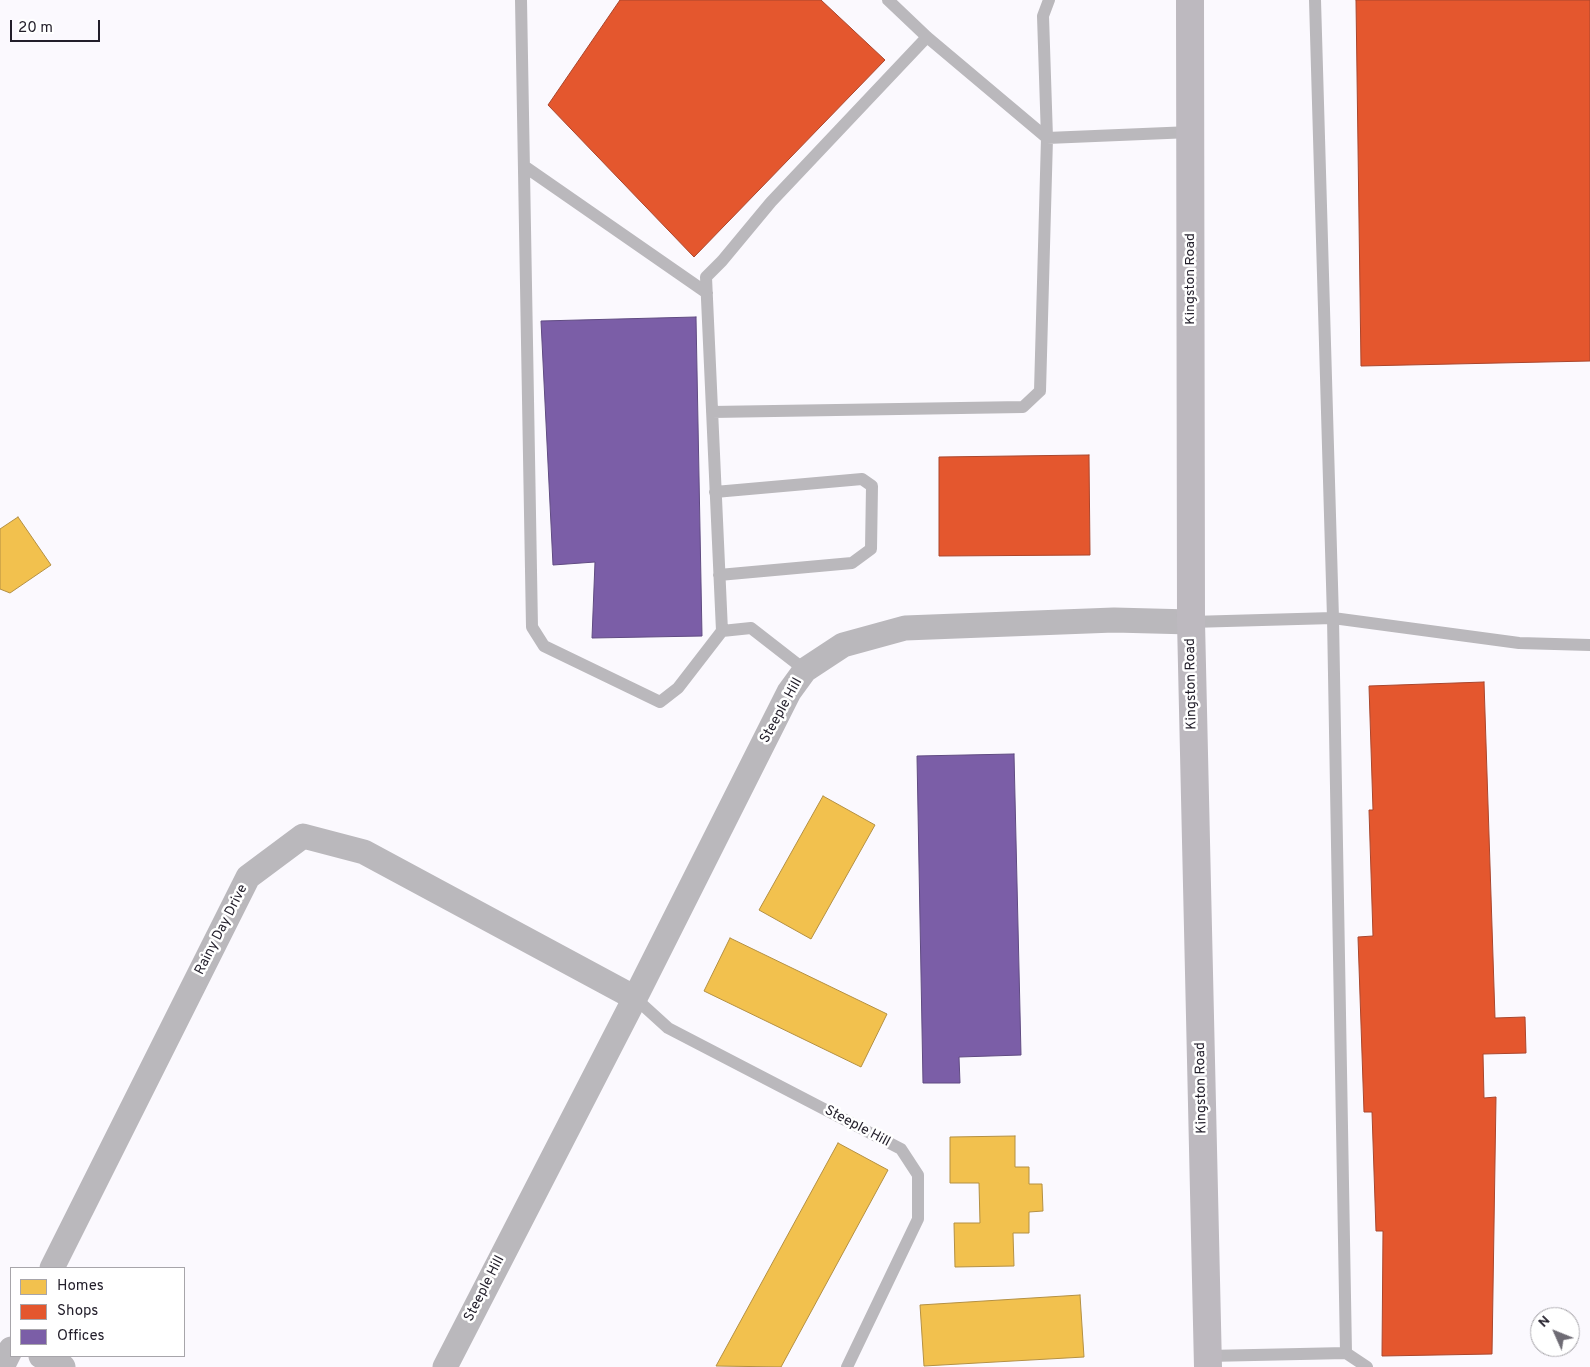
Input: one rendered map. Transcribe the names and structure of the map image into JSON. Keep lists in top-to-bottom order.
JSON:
{
  "streets": {
    "main road": ["Kingston Road"],
    "street": ["Steeple Hill", "Rainy Day Drive"]
  },
  "crossings": [
    ["Kingston Road", "Steeple Hill"],
    ["Steeple Hill", "Rainy Day Drive"]
  ],
  "legend": ["Homes", "Shops", "Offices"],
  "scale_bar": "20 m",
  "north": "top left"
}
